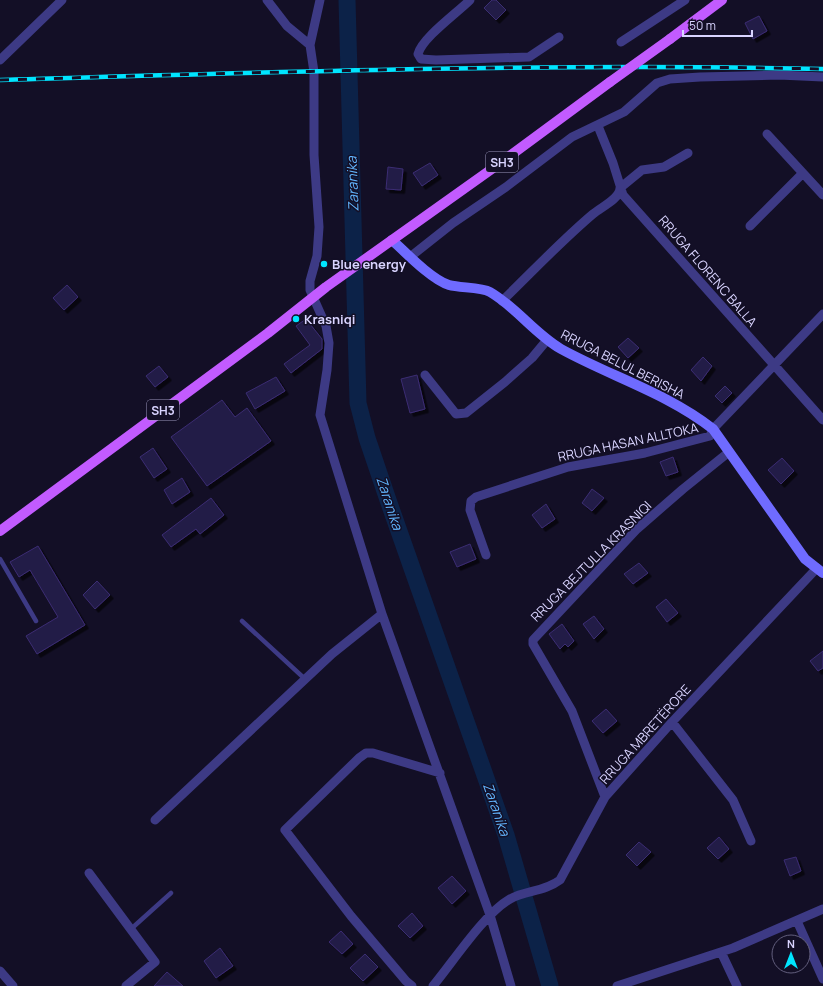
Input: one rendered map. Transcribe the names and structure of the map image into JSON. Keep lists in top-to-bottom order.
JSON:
{
  "streets": {
    "main road": ["SH3"],
    "street": [
      "RRUGA FLORENC BALLA",
      "RRUGA BELUL BERISHA",
      "RRUGA HASAN ALLTOKA",
      "RRUGA BEJTULLA KRASNIQI",
      "RRUGA MBRETËRORE"
    ]
  },
  "crossings": [
    ["SH3", "RRUGA BELUL BERISHA"],
    ["RRUGA FLORENC BALLA", "RRUGA HASAN ALLTOKA"],
    ["RRUGA BELUL BERISHA", "RRUGA HASAN ALLTOKA"],
    ["RRUGA BELUL BERISHA", "RRUGA BEJTULLA KRASNIQI"],
    ["RRUGA BELUL BERISHA", "RRUGA MBRETËRORE"],
    ["RRUGA BEJTULLA KRASNIQI", "RRUGA MBRETËRORE"]
  ],
  "water": ["Zaranika"],
  "places": ["Blue energy", "Krasniqi"],
  "scale_bar": "50 m",
  "north": "top"
}
